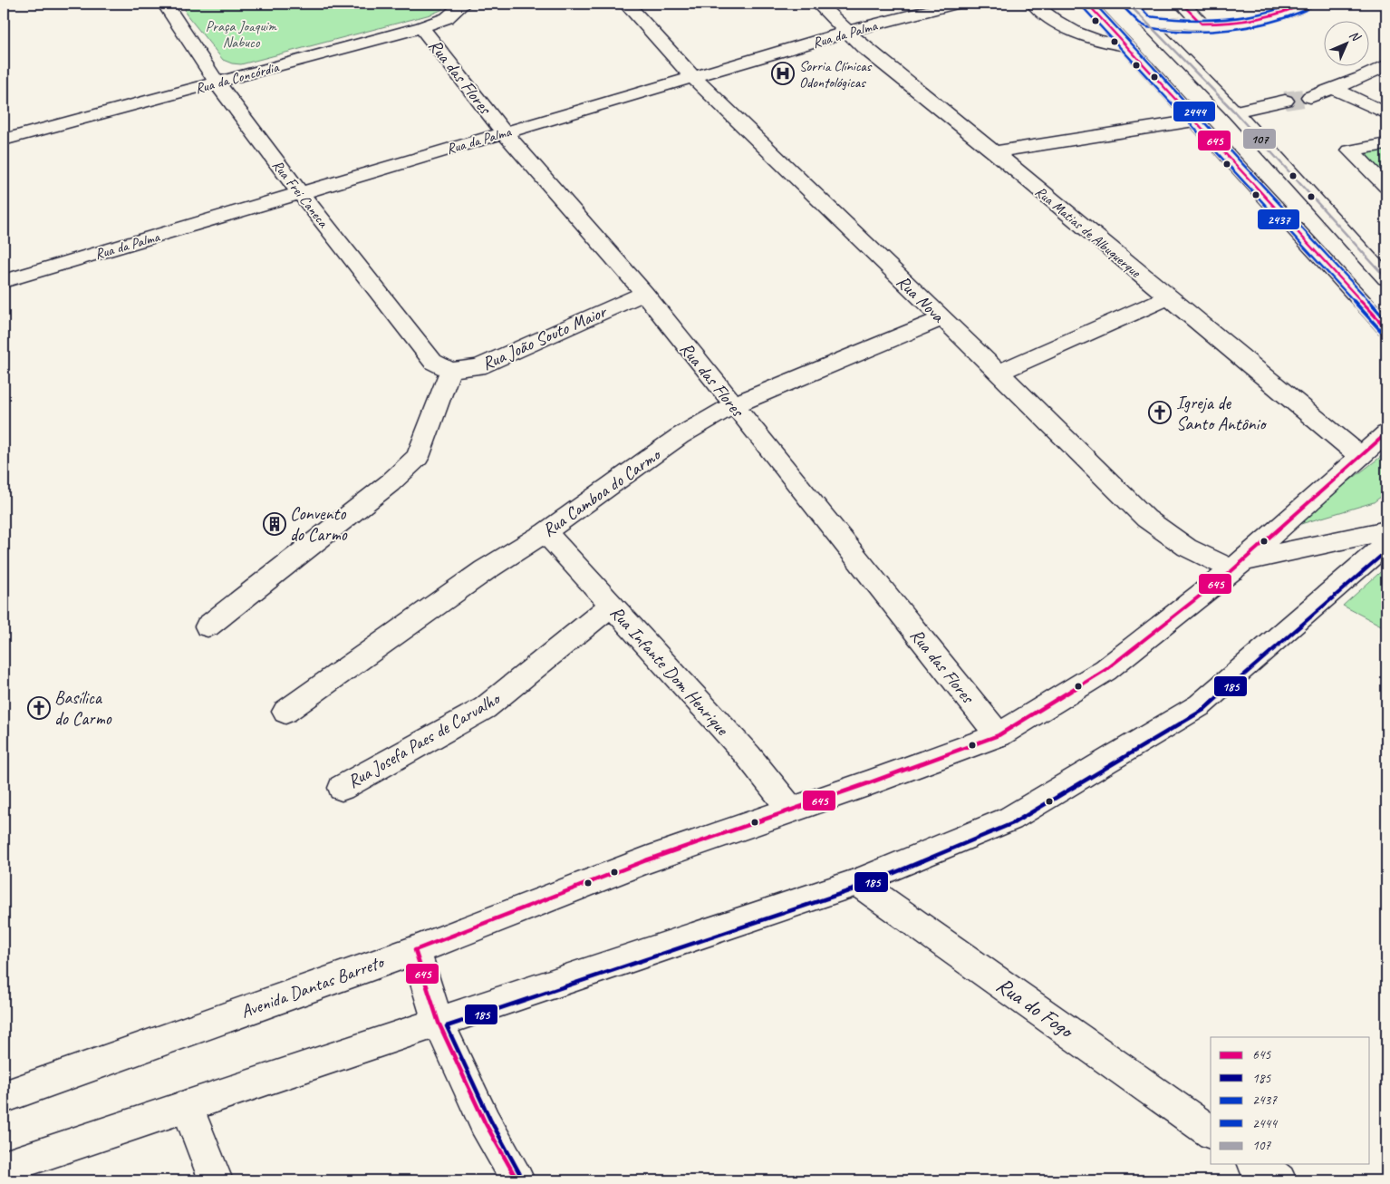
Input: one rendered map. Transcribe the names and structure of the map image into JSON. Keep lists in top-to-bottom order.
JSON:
{
  "streets": {
    "street": [
      "Rua da Palma",
      "Rua das Flores",
      "Rua da Concórdia",
      "Rua Frei Caneca",
      "Rua Matias de Albuquerque",
      "Rua Nova",
      "Rua João Souto Maior",
      "Rua Camboa do Carmo",
      "Rua Infante Dom Henrique",
      "Rua Josefa Paes de Carvalho",
      "Avenida Dantas Barreto",
      "Rua do Fogo"
    ]
  },
  "crossings": [
    ["Rua da Palma", "Rua das Flores"],
    ["Rua da Palma", "Rua Frei Caneca"],
    ["Rua da Palma", "Rua Matias de Albuquerque"],
    ["Rua da Palma", "Rua Nova"],
    ["Rua das Flores", "Rua da Concórdia"],
    ["Rua das Flores", "Rua João Souto Maior"],
    ["Rua das Flores", "Rua Camboa do Carmo"],
    ["Rua das Flores", "Avenida Dantas Barreto"],
    ["Rua da Concórdia", "Rua Frei Caneca"],
    ["Rua Frei Caneca", "Rua João Souto Maior"],
    ["Rua Matias de Albuquerque", "Avenida Dantas Barreto"],
    ["Rua Nova", "Rua Camboa do Carmo"],
    ["Rua Nova", "Avenida Dantas Barreto"],
    ["Rua Camboa do Carmo", "Rua Infante Dom Henrique"],
    ["Rua Infante Dom Henrique", "Rua Josefa Paes de Carvalho"],
    ["Rua Infante Dom Henrique", "Avenida Dantas Barreto"]
  ],
  "parks": ["Praça Joaquim Nabuco"],
  "places": {
    "hospital": ["Sorria Clínicas Odontológicas"],
    "church": ["Igreja de Santo Antônio", "Basílica do Carmo"],
    "building": ["Convento do Carmo"]
  },
  "lines": [
    "transit line 645",
    "transit line 2444",
    "transit line 107",
    "transit line 2437",
    "transit line 185"
  ],
  "legend": [
    "645",
    "185",
    "2437",
    "2444",
    "107"
  ],
  "north": "top right"
}
